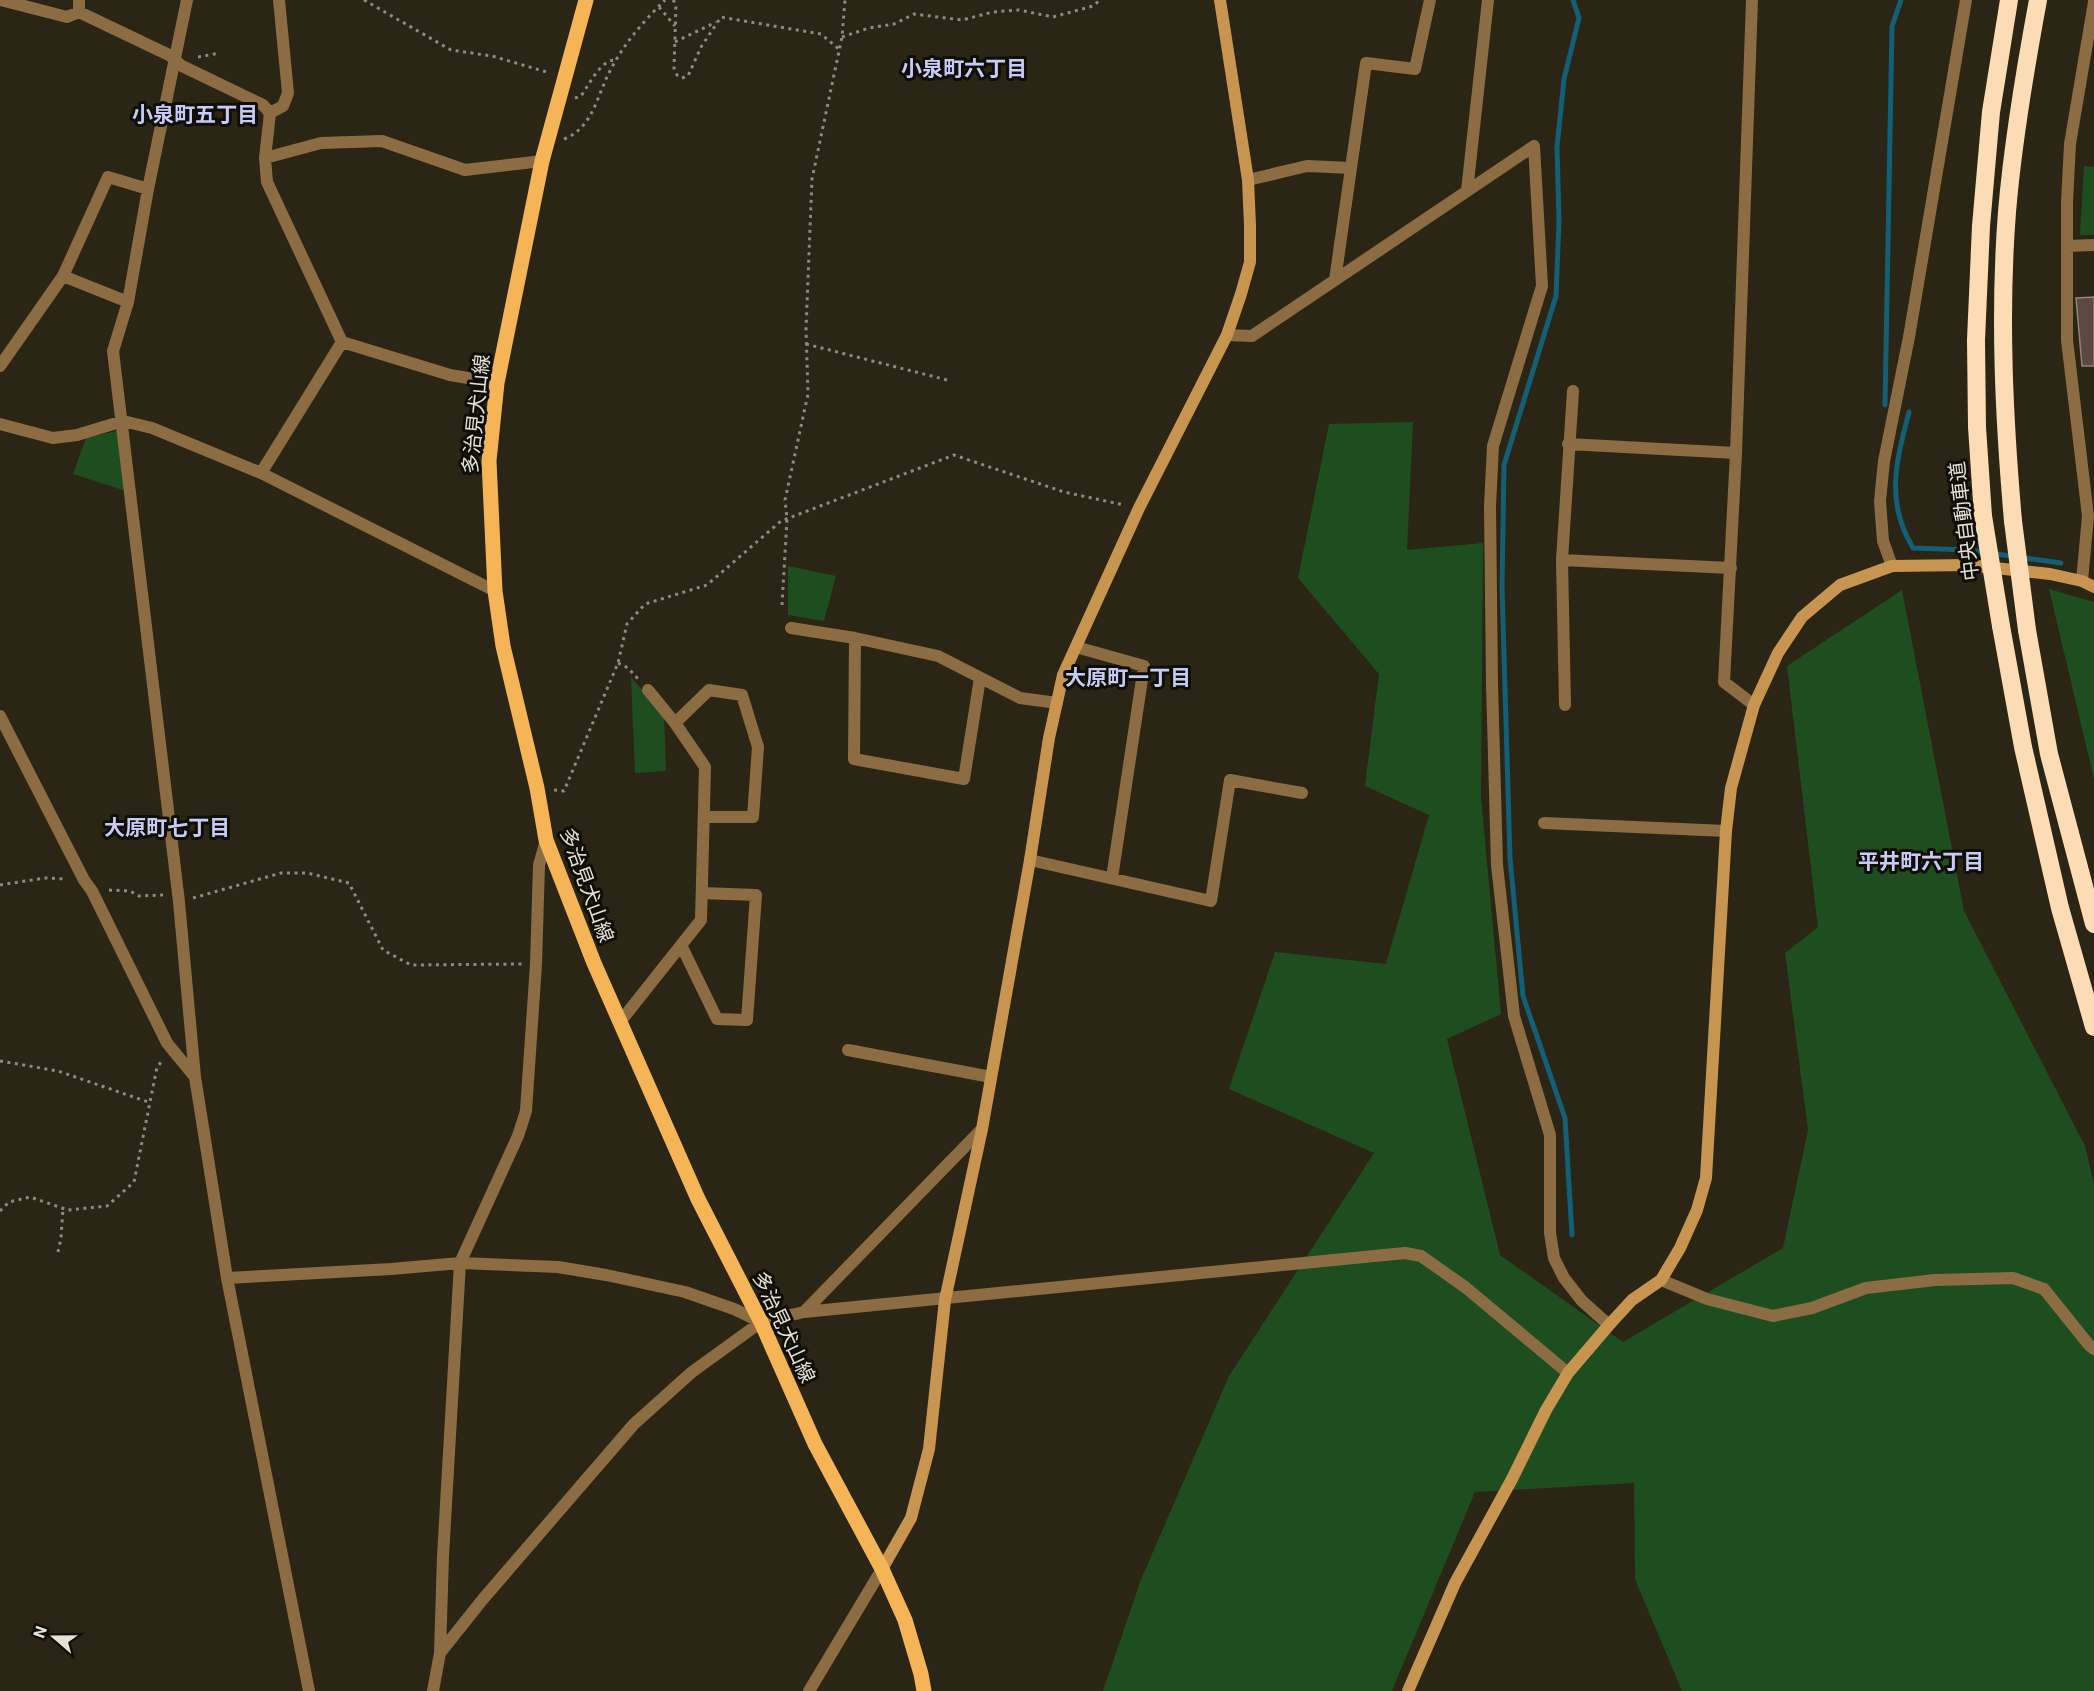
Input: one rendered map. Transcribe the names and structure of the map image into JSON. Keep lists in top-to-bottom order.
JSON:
{
  "streets": {
    "highway": ["中央自動車道"],
    "main road": ["多治見犬山線"]
  },
  "districts": [
    "小泉町六丁目",
    "小泉町五丁目",
    "大原町一丁目",
    "大原町七丁目",
    "平井町六丁目"
  ],
  "north": "left"
}
